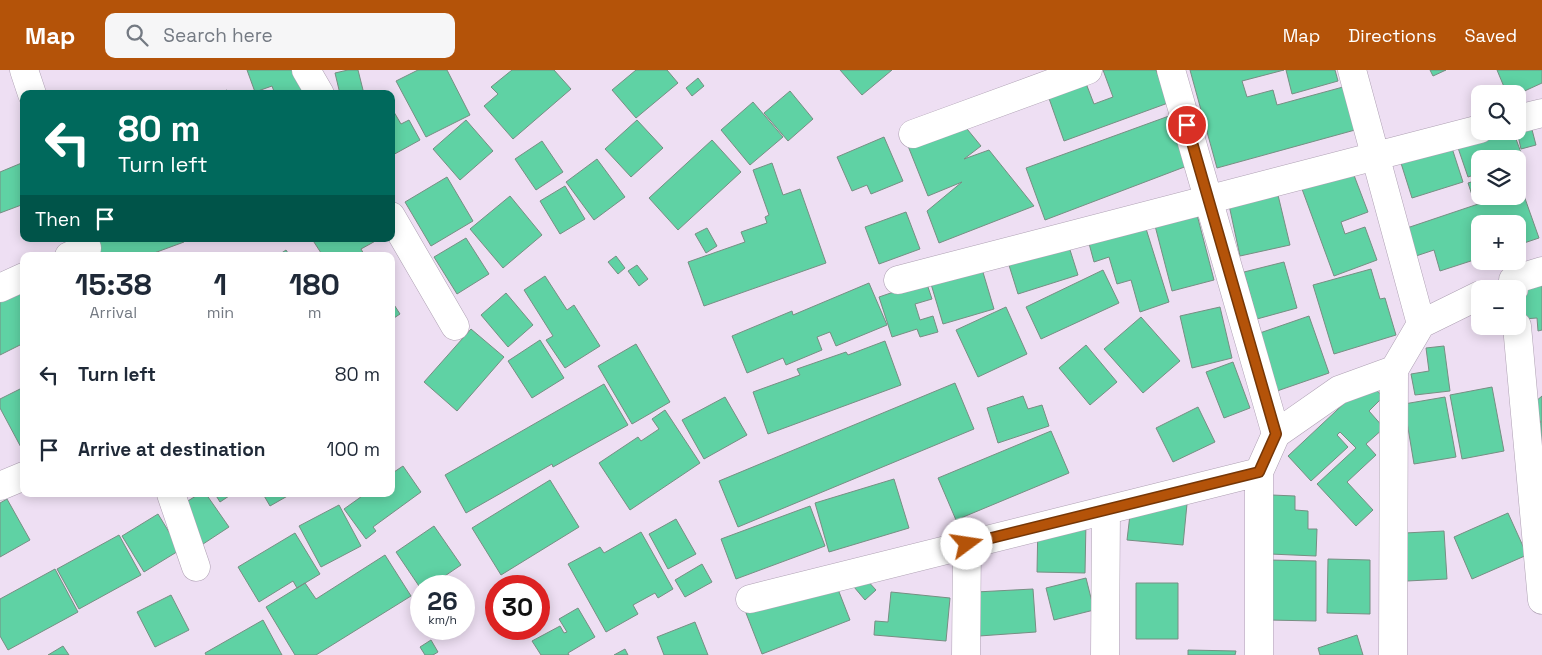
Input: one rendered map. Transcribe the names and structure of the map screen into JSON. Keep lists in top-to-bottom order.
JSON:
{
  "page": {
    "header": "Map",
    "search": "Search here",
    "nav": ["Map", "Directions", "Saved"],
    "map_buttons": ["+", "−"],
    "turn": ["80 m", "Turn left"],
    "then": "Then",
    "eta": [
      "15:38",
      "Arrival",
      "1",
      "min",
      "180",
      "m"
    ],
    "list": [
      {
        "name": "Turn left",
        "value": "80 m"
      },
      {
        "name": "Arrive at destination",
        "value": "100 m"
      }
    ],
    "speed": "26 km/h",
    "limit": "30"
  }
}
